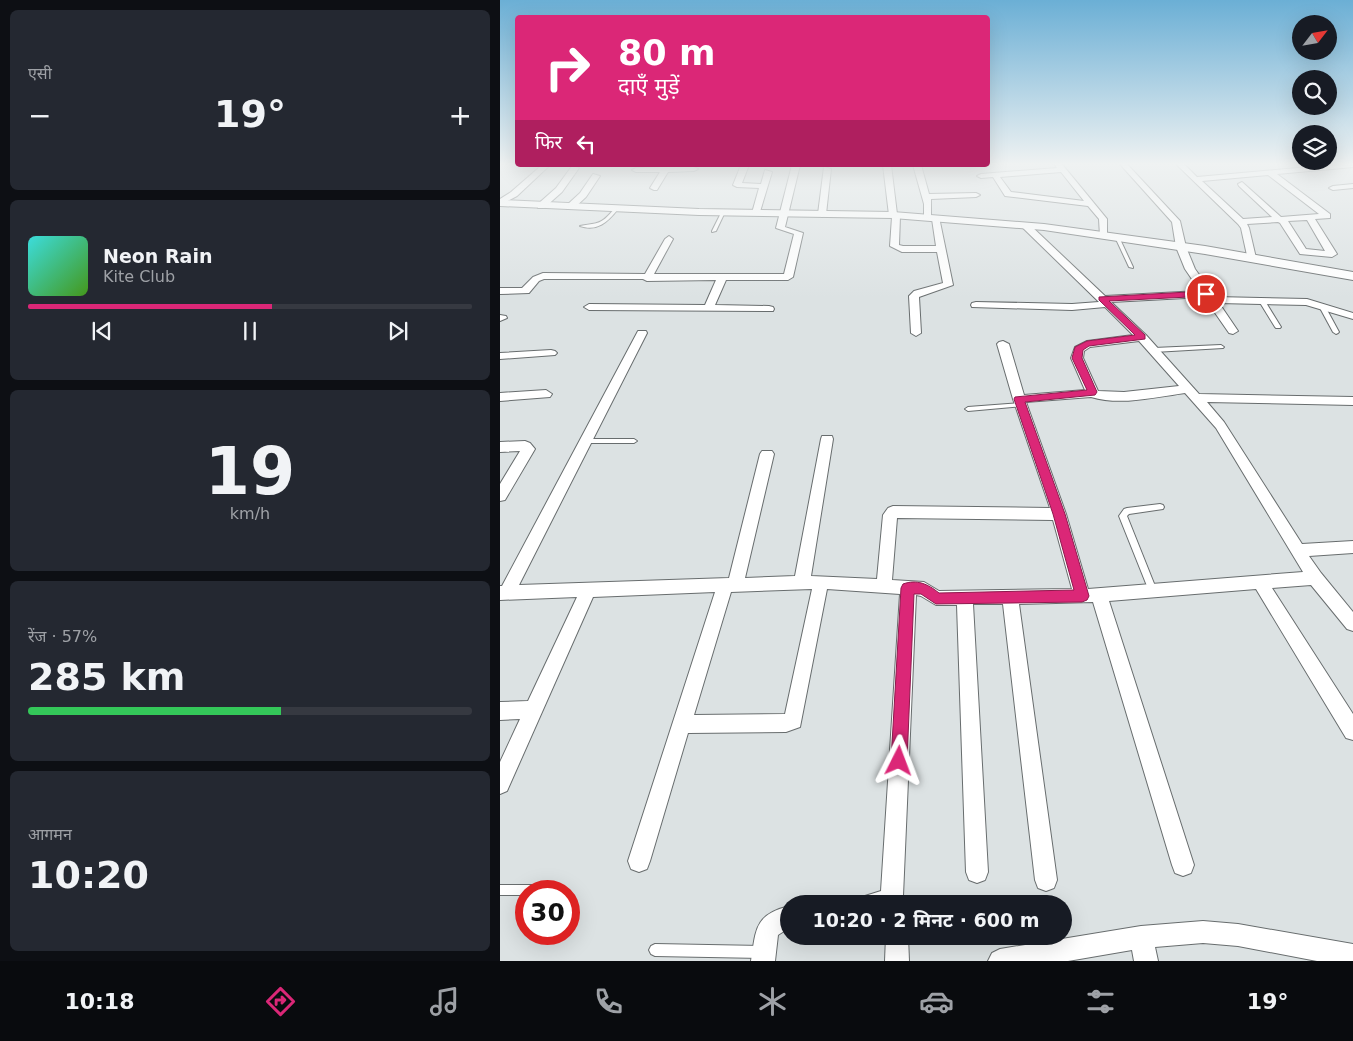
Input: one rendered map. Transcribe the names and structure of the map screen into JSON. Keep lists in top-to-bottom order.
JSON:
{
  "north": "top right",
  "page": {
    "tile": [
      "एसी",
      ["19", "km/h"],
      ["रेंज · 57%", "285 km"],
      ["आगमन", "10:20"]
    ],
    "turn": ["80 m", "दाएँ मुड़ें"],
    "heat": ["−", "19°", "+"],
    "then": "फिर",
    "song": ["Neon Rain", "Kite Club"],
    "limit": "30",
    "trip": "10:20 · 2 मिनट · 600 m",
    "tabs": ["10:18", "19°"]
  }
}
